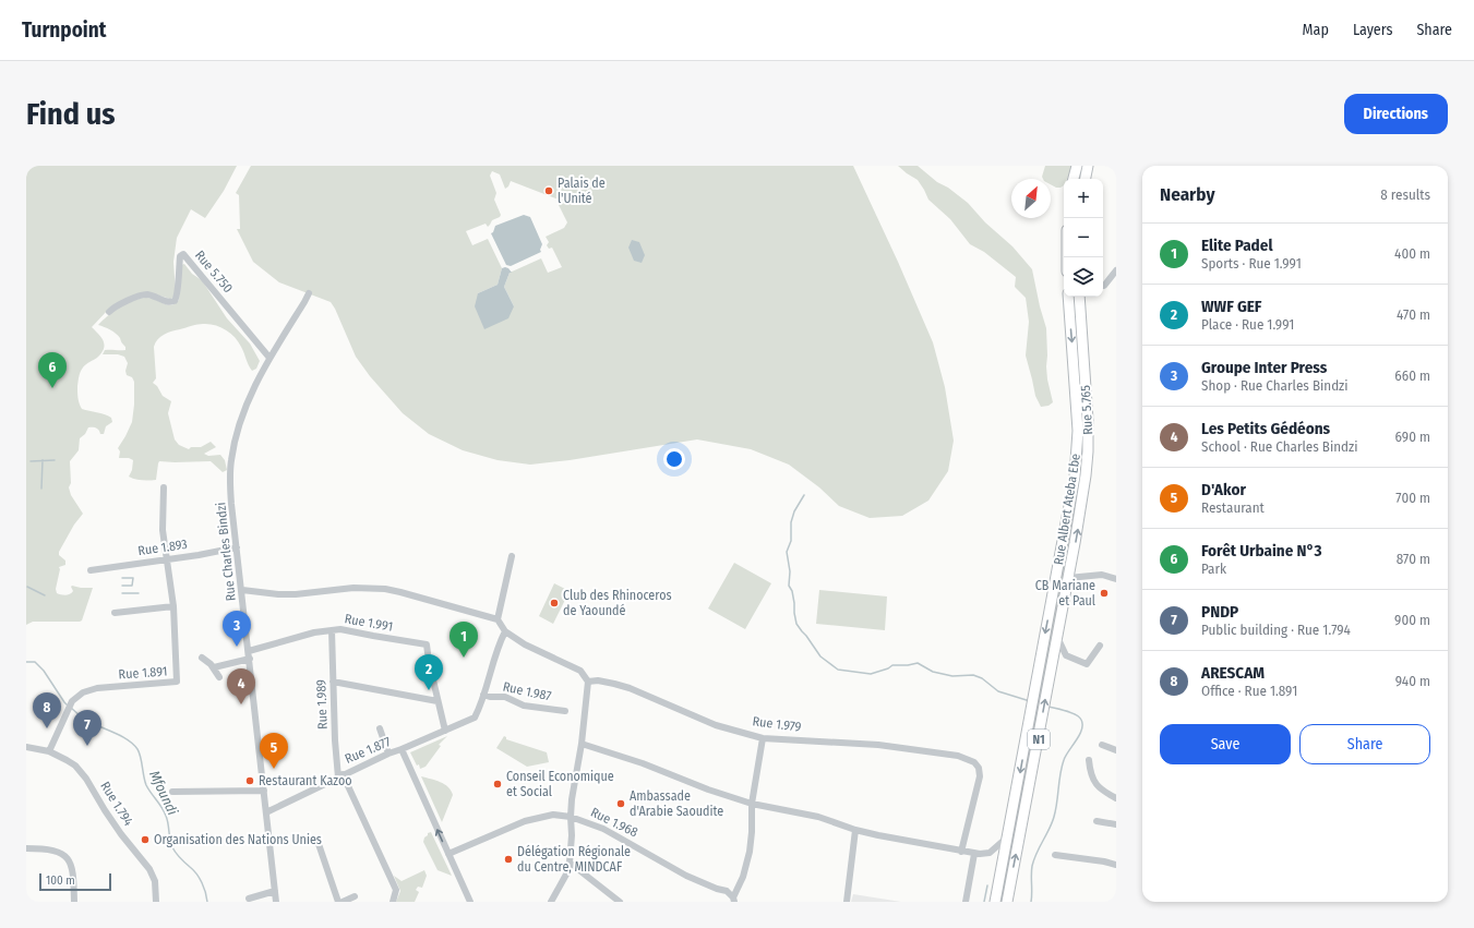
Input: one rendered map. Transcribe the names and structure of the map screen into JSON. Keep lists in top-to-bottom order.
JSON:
{
  "streets": {
    "highway": ["Rue 5.765", "Rue Albert Ateba Ebe", "N1"],
    "street": [
      "Rue 5.750",
      "Rue 1.893",
      "Rue Charles Bindzi",
      "Rue 1.991",
      "Rue 1.891",
      "Rue 1.987",
      "Rue 1.989",
      "Rue 1.979",
      "Rue 1.877",
      "Rue 1.794",
      "Rue 1.968"
    ]
  },
  "crossings": [
    ["Rue 5.750", "Rue Charles Bindzi"],
    ["Rue 5.765", "N1"],
    ["Rue 1.893", "Rue Charles Bindzi"],
    ["Rue 1.893", "Rue 1.891"],
    ["Rue Charles Bindzi", "Rue 1.991"],
    ["Rue 1.991", "Rue 1.989"],
    ["Rue 1.891", "Rue 1.794"],
    ["Rue 1.987", "Rue 1.877"],
    ["Rue 1.989", "Rue 1.877"],
    ["Rue 1.877", "Rue 1.968"]
  ],
  "one_way": ["Rue 5.765"],
  "water": ["Mfoundi"],
  "places": [
    "Palais de l'Unité",
    "CB Mariane et Paul",
    "Club des Rhinoceros de Yaoundé",
    "Restaurant Kazoo",
    "Conseil Economique et Social",
    "Ambassade d'Arabie Saoudite",
    "Organisation des Nations Unies",
    "Délégation Régionale du Centre, MINDCAF"
  ],
  "scale_bar": "100 m",
  "north": "top right",
  "page": {
    "header": "Turnpoint",
    "nav": ["Map", "Layers", "Share"],
    "buttons": [
      "Directions",
      ["Save", "Share"]
    ],
    "title": "Find us",
    "heading": ["Nearby", "8 results"],
    "map_buttons": ["+", "−"],
    "list": [
      {
        "mark": "1",
        "name": "Elite Padel",
        "note": "Sports · Rue 1.991",
        "value": "400 m"
      },
      {
        "mark": "2",
        "name": "WWF GEF",
        "note": "Place · Rue 1.991",
        "value": "470 m"
      },
      {
        "mark": "3",
        "name": "Groupe Inter Press",
        "note": "Shop · Rue Charles Bindzi",
        "value": "660 m"
      },
      {
        "mark": "4",
        "name": "Les Petits Gédéons",
        "note": "School · Rue Charles Bindzi",
        "value": "690 m"
      },
      {
        "mark": "5",
        "name": "D'Akor",
        "note": "Restaurant",
        "value": "700 m"
      },
      {
        "mark": "6",
        "name": "Forêt Urbaine N°3",
        "note": "Park",
        "value": "870 m"
      },
      {
        "mark": "7",
        "name": "PNDP",
        "note": "Public building · Rue 1.794",
        "value": "900 m"
      },
      {
        "mark": "8",
        "name": "ARESCAM",
        "note": "Office · Rue 1.891",
        "value": "940 m"
      }
    ],
    "pins": [
      "6",
      "3",
      "1",
      "2",
      "4",
      "8",
      "7",
      "5"
    ],
    "scale": "100 m"
  }
}
